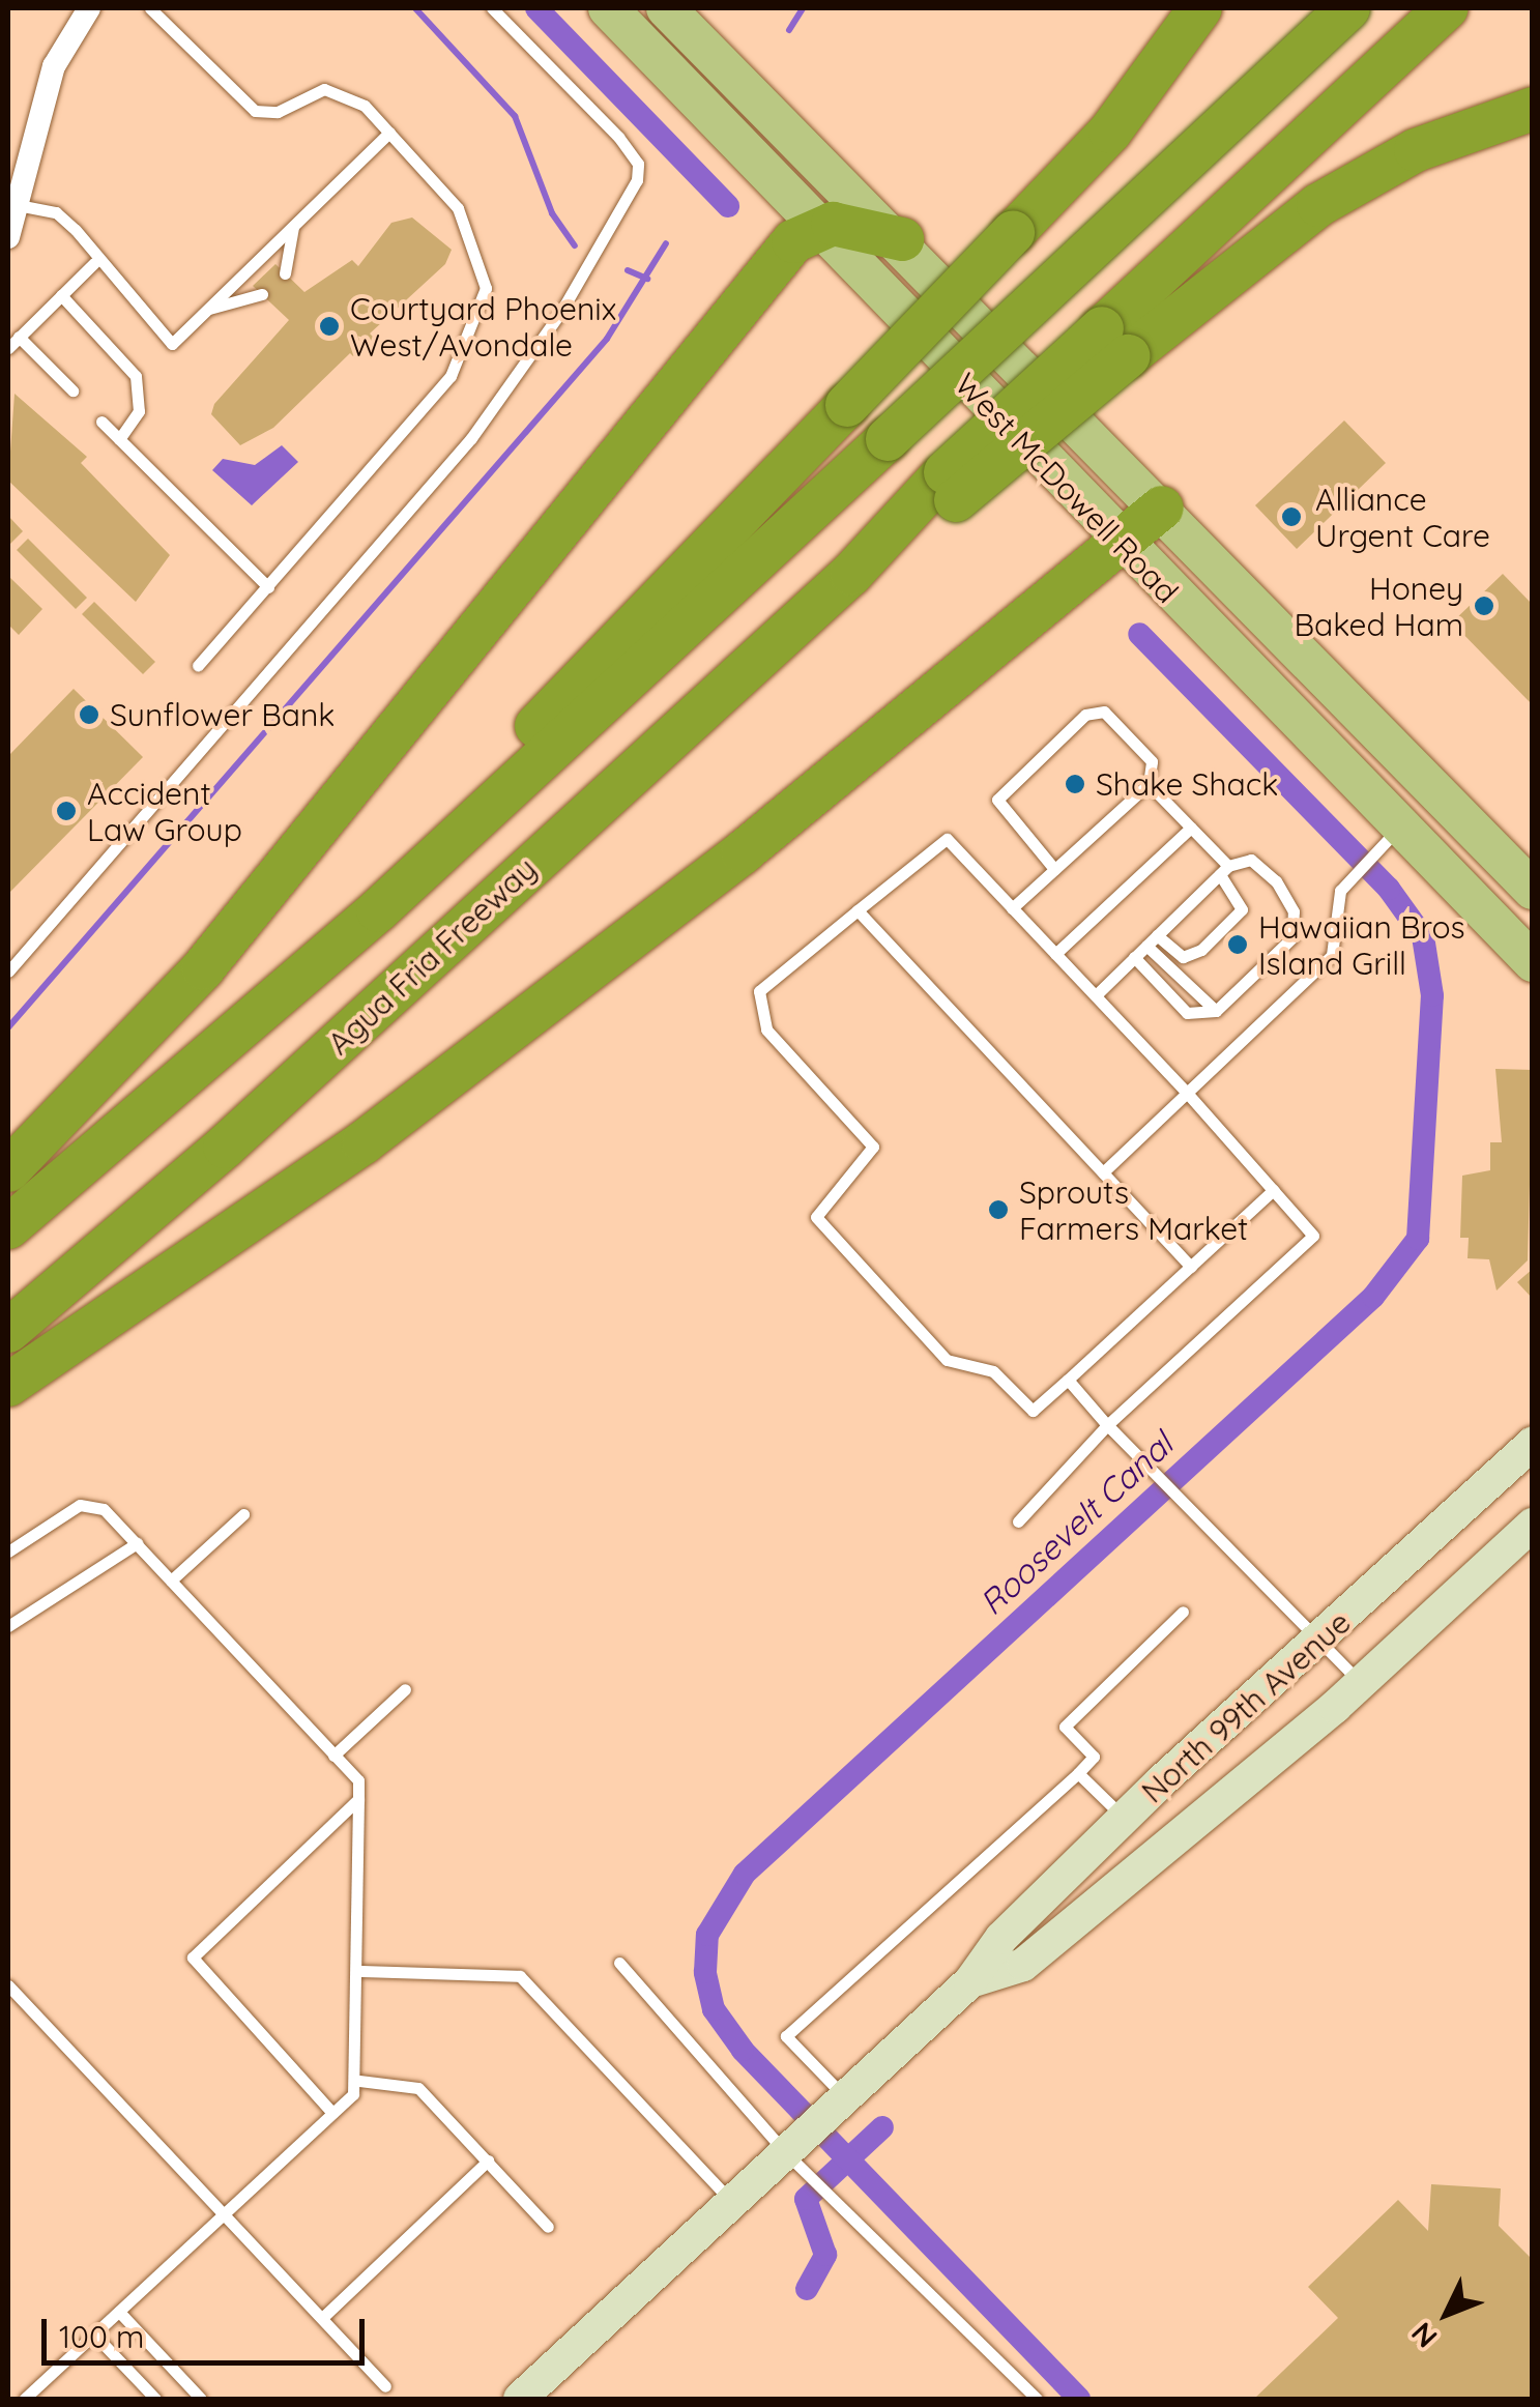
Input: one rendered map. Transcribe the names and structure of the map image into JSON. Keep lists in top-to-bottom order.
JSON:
{
  "streets": {
    "highway": ["Agua Fria Freeway"],
    "main road": ["West McDowell Road", "North 99th Avenue"]
  },
  "water": ["Roosevelt Canal"],
  "places": [
    "Courtyard Phoenix West/Avondale",
    "Alliance Urgent Care",
    "Honey Baked Ham",
    "Sunflower Bank",
    "Shake Shack",
    "Accident Law Group",
    "Hawaiian Bros Island Grill",
    "Sprouts Farmers Market"
  ],
  "scale_bar": "100 m",
  "north": "bottom left"
}
